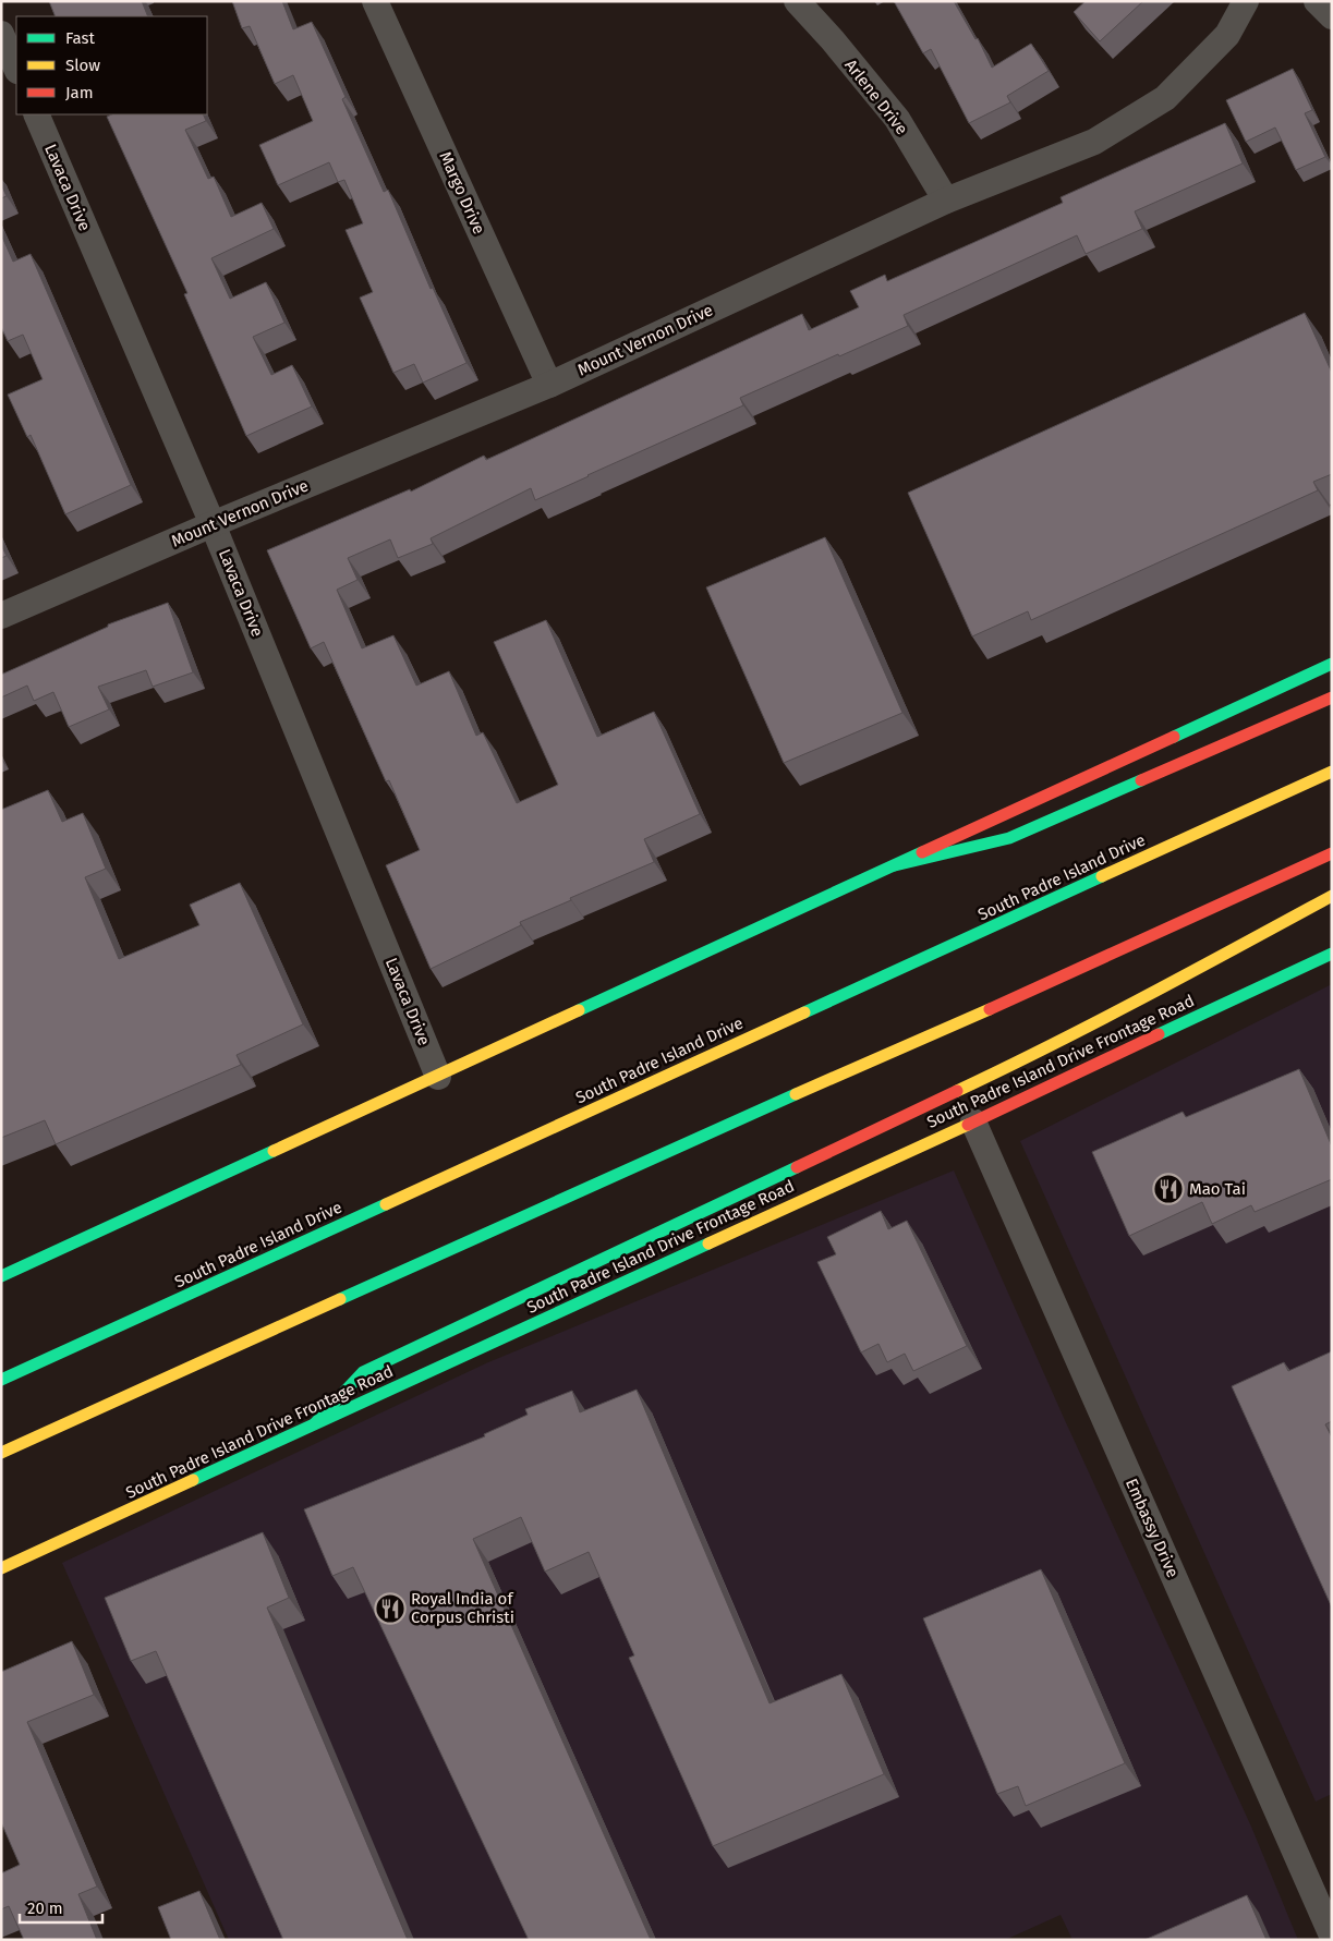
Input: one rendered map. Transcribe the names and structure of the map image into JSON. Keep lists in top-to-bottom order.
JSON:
{
  "streets": {
    "main road": ["South Padre Island Drive", "South Padre Island Drive Frontage Road"],
    "street": [
      "Arlene Drive",
      "Lavaca Drive",
      "Margo Drive",
      "Mount Vernon Drive",
      "Embassy Drive"
    ]
  },
  "crossings": [
    ["Arlene Drive", "Mount Vernon Drive"],
    ["Lavaca Drive", "Mount Vernon Drive"],
    ["Margo Drive", "Mount Vernon Drive"],
    ["South Padre Island Drive Frontage Road", "Embassy Drive"]
  ],
  "places": {
    "restaurant": ["Mao Tai", "Royal India of Corpus Christi"]
  },
  "legend": ["Fast", "Slow", "Jam"],
  "scale_bar": "20 m"
}
